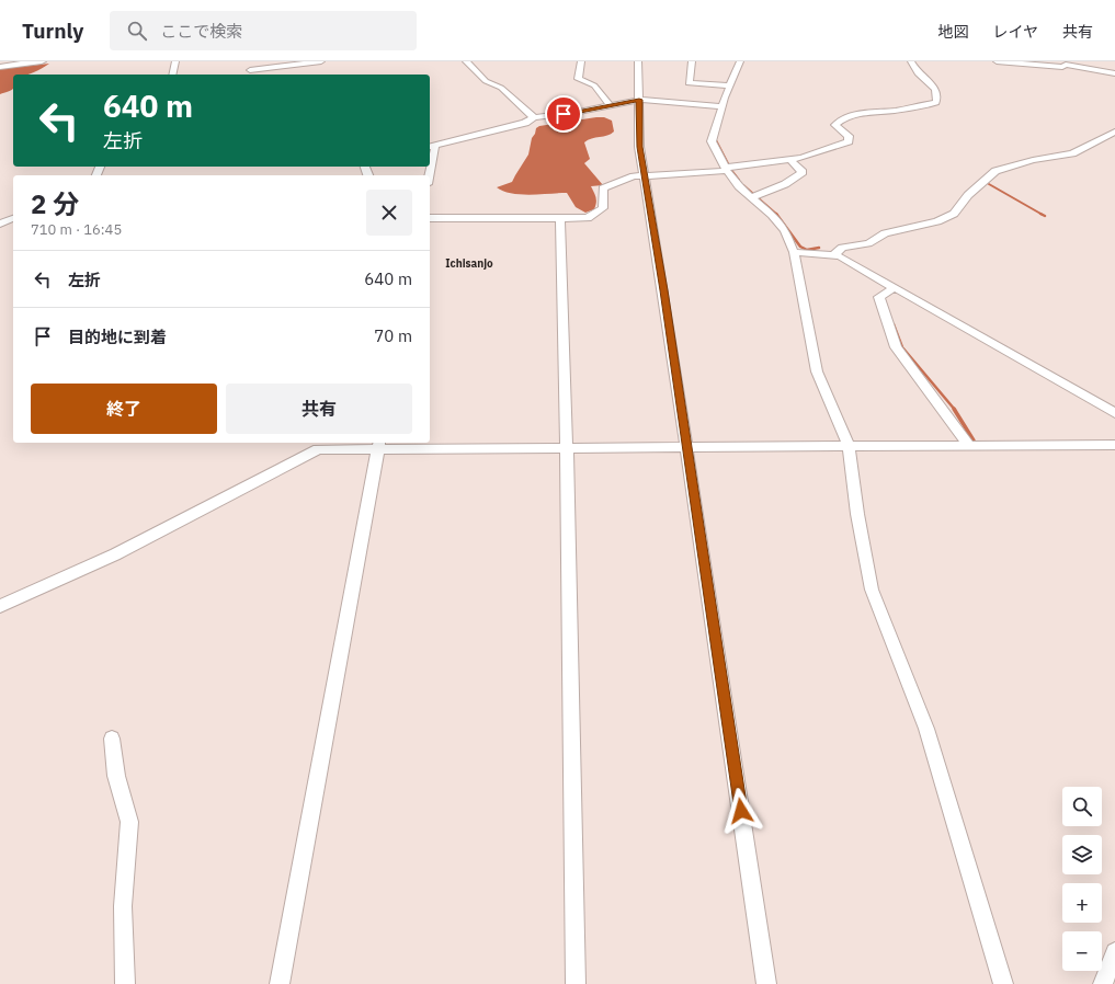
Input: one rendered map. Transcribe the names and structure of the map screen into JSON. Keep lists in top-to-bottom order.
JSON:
{
  "districts": ["Ichisanjo"],
  "page": {
    "header": "Turnly",
    "search": "ここで検索",
    "nav": ["地図", "レイヤ", "共有"],
    "turn": ["640 m", "左折"],
    "heading": ["2 分", "710 m · 16:45"],
    "list": [
      {
        "name": "左折",
        "value": "640 m"
      },
      {
        "name": "目的地に到着",
        "value": "70 m"
      }
    ],
    "buttons": ["終了", "共有"],
    "map_buttons": ["+", "−"]
  }
}
